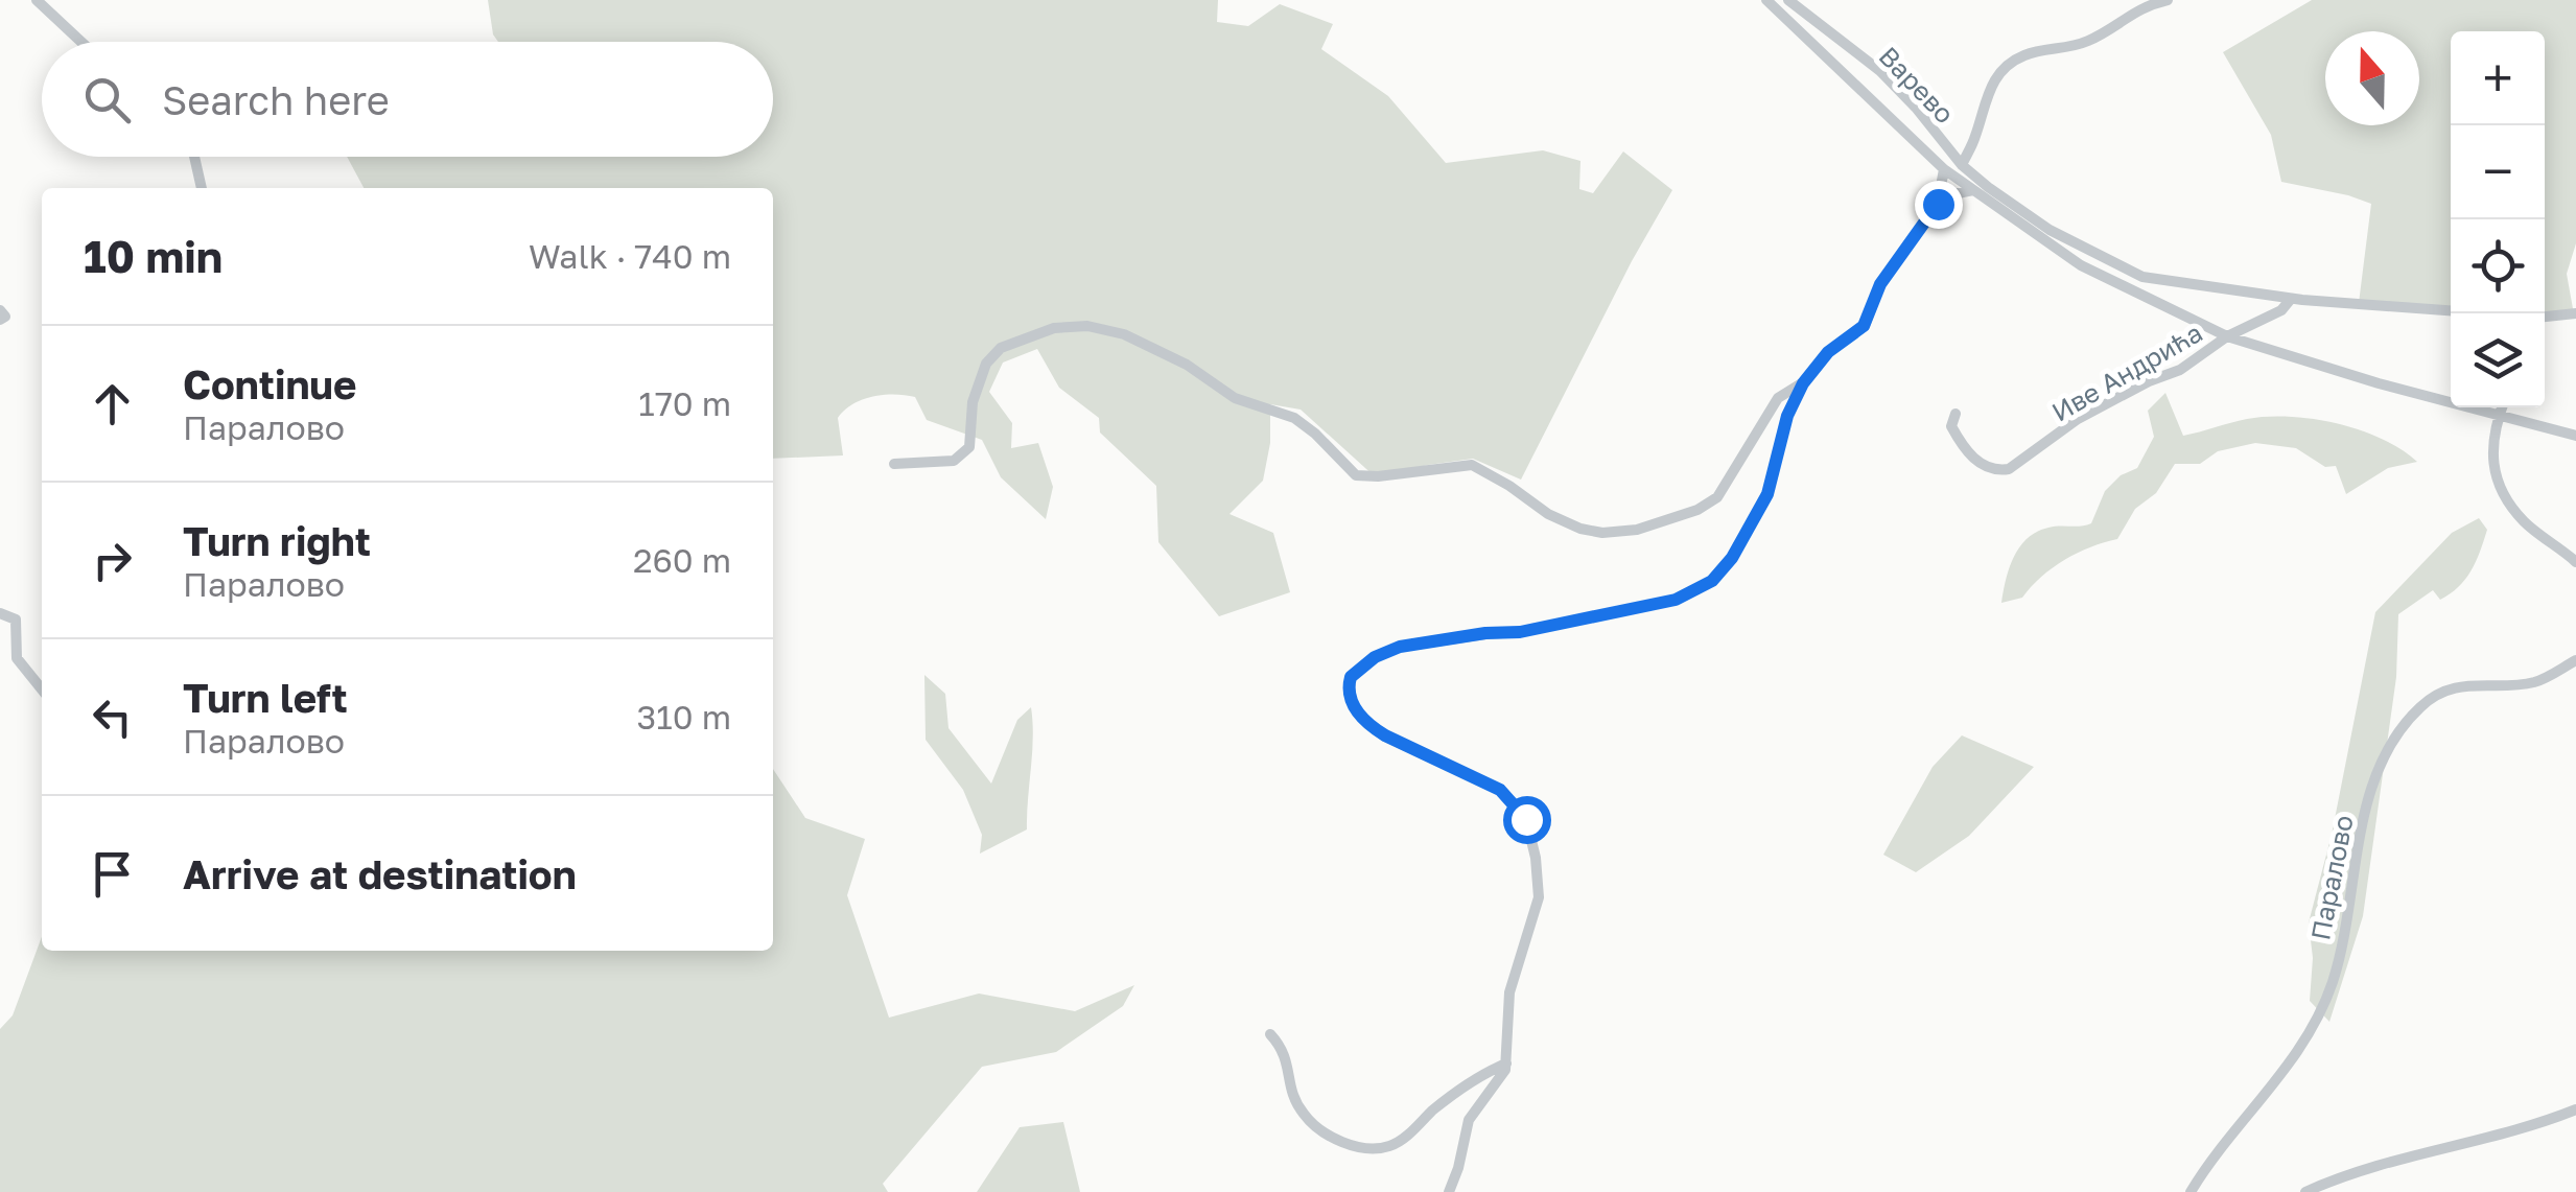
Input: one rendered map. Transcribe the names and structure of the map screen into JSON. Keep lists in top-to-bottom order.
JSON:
{
  "streets": {
    "street": ["Варево", "Иве Андрића", "Паралово"]
  },
  "crossings": [
    ["Варево", "Иве Андрића"]
  ],
  "north": "top",
  "page": {
    "map_buttons": ["+", "−"],
    "search": "Search here",
    "heading": ["10 min", "Walk · 740 m"],
    "list": [
      ["Continue", "Паралово", "170 m"],
      ["Turn right", "Паралово", "260 m"],
      ["Turn left", "Паралово", "310 m"],
      "Arrive at destination"
    ]
  }
}
